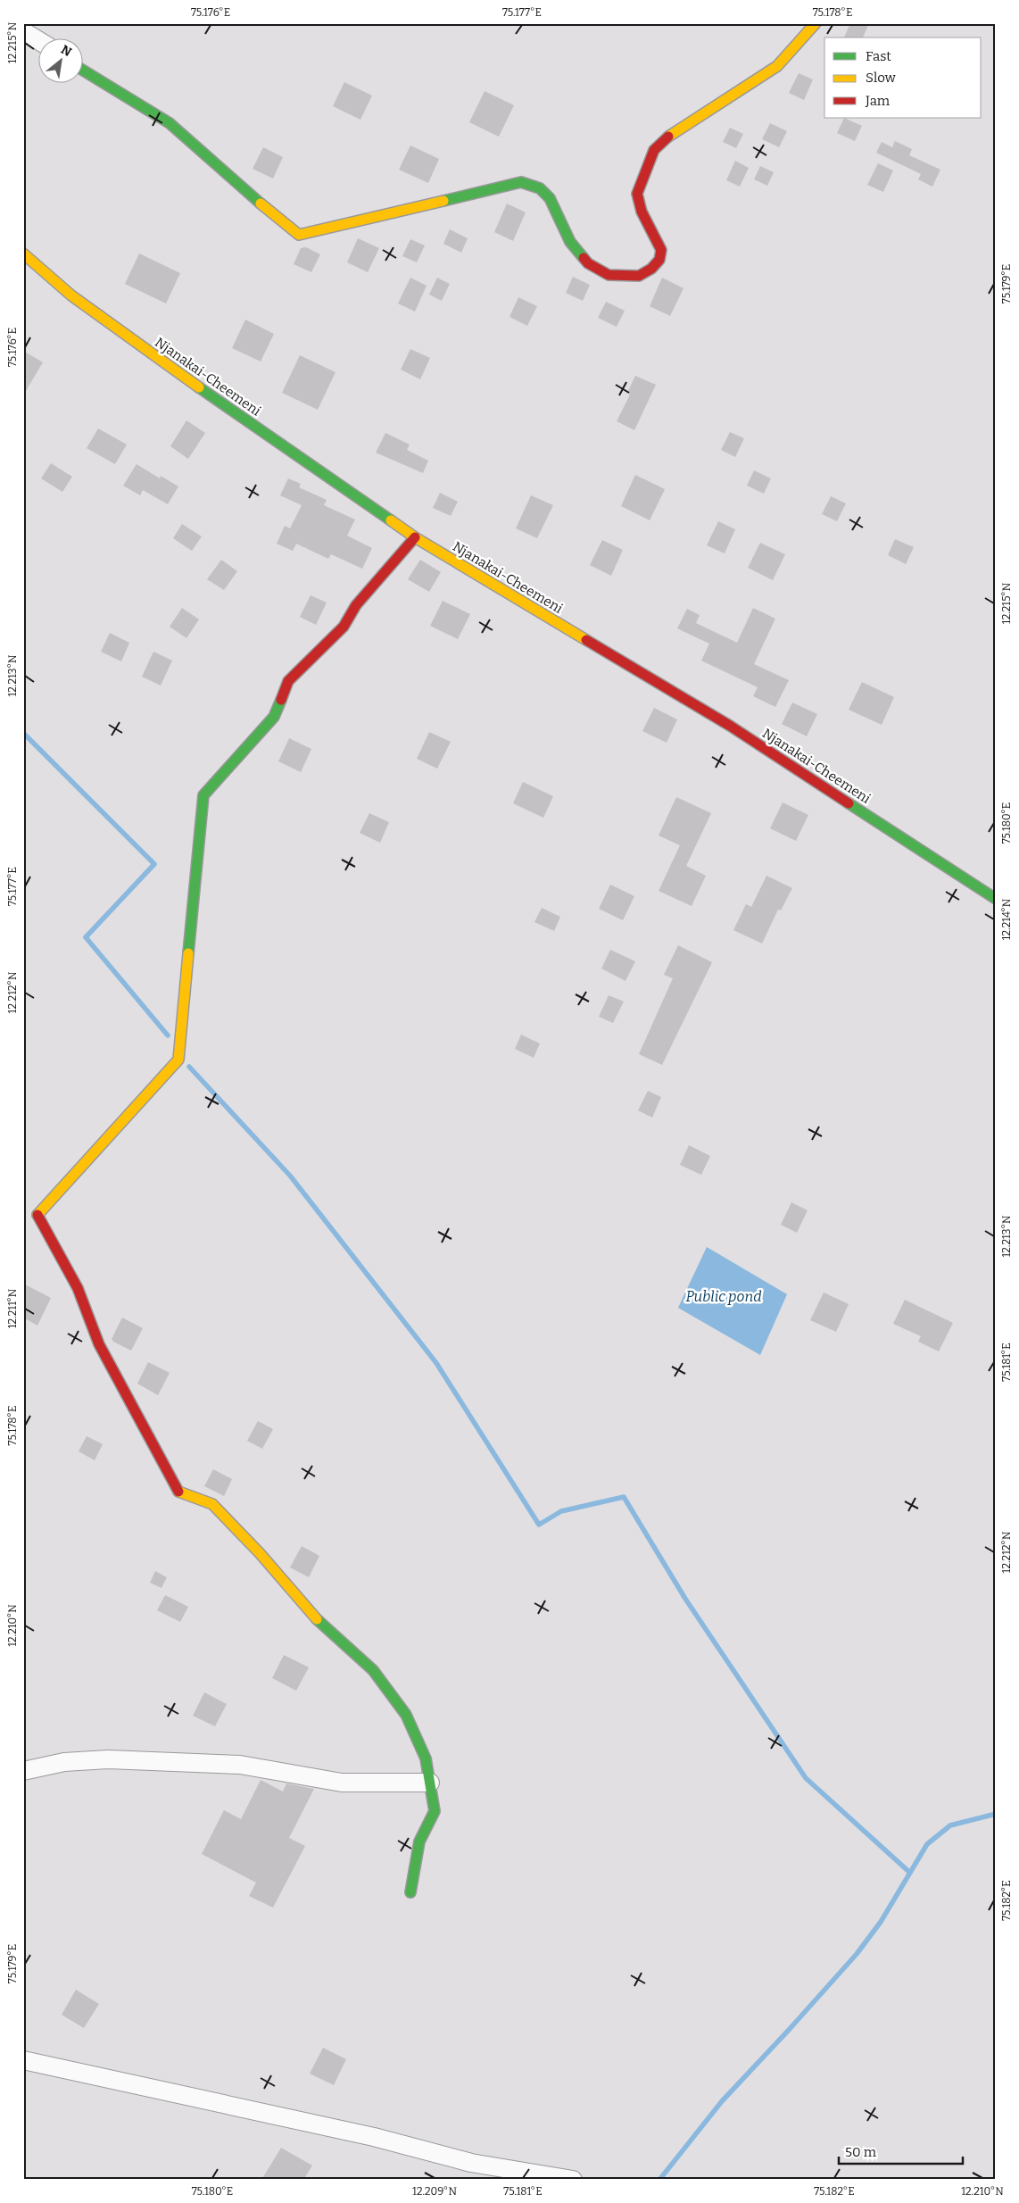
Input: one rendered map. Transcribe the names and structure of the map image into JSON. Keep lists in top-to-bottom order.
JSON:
{
  "streets": {
    "street": ["Njanakai-Cheemeni"]
  },
  "water": ["Public pond"],
  "legend": ["Fast", "Slow", "Jam"],
  "scale_bar": "50 m",
  "north": "top right",
  "coordinates": [
    "75.176°E",
    "75.177°E",
    "75.178°E",
    "12.215°N",
    "75.179°E",
    "12.213°N",
    "75.180°E",
    "12.214°N",
    "12.212°N",
    "12.211°N",
    "75.181°E",
    "12.210°N",
    "75.182°E",
    "12.209°N"
  ]
}
